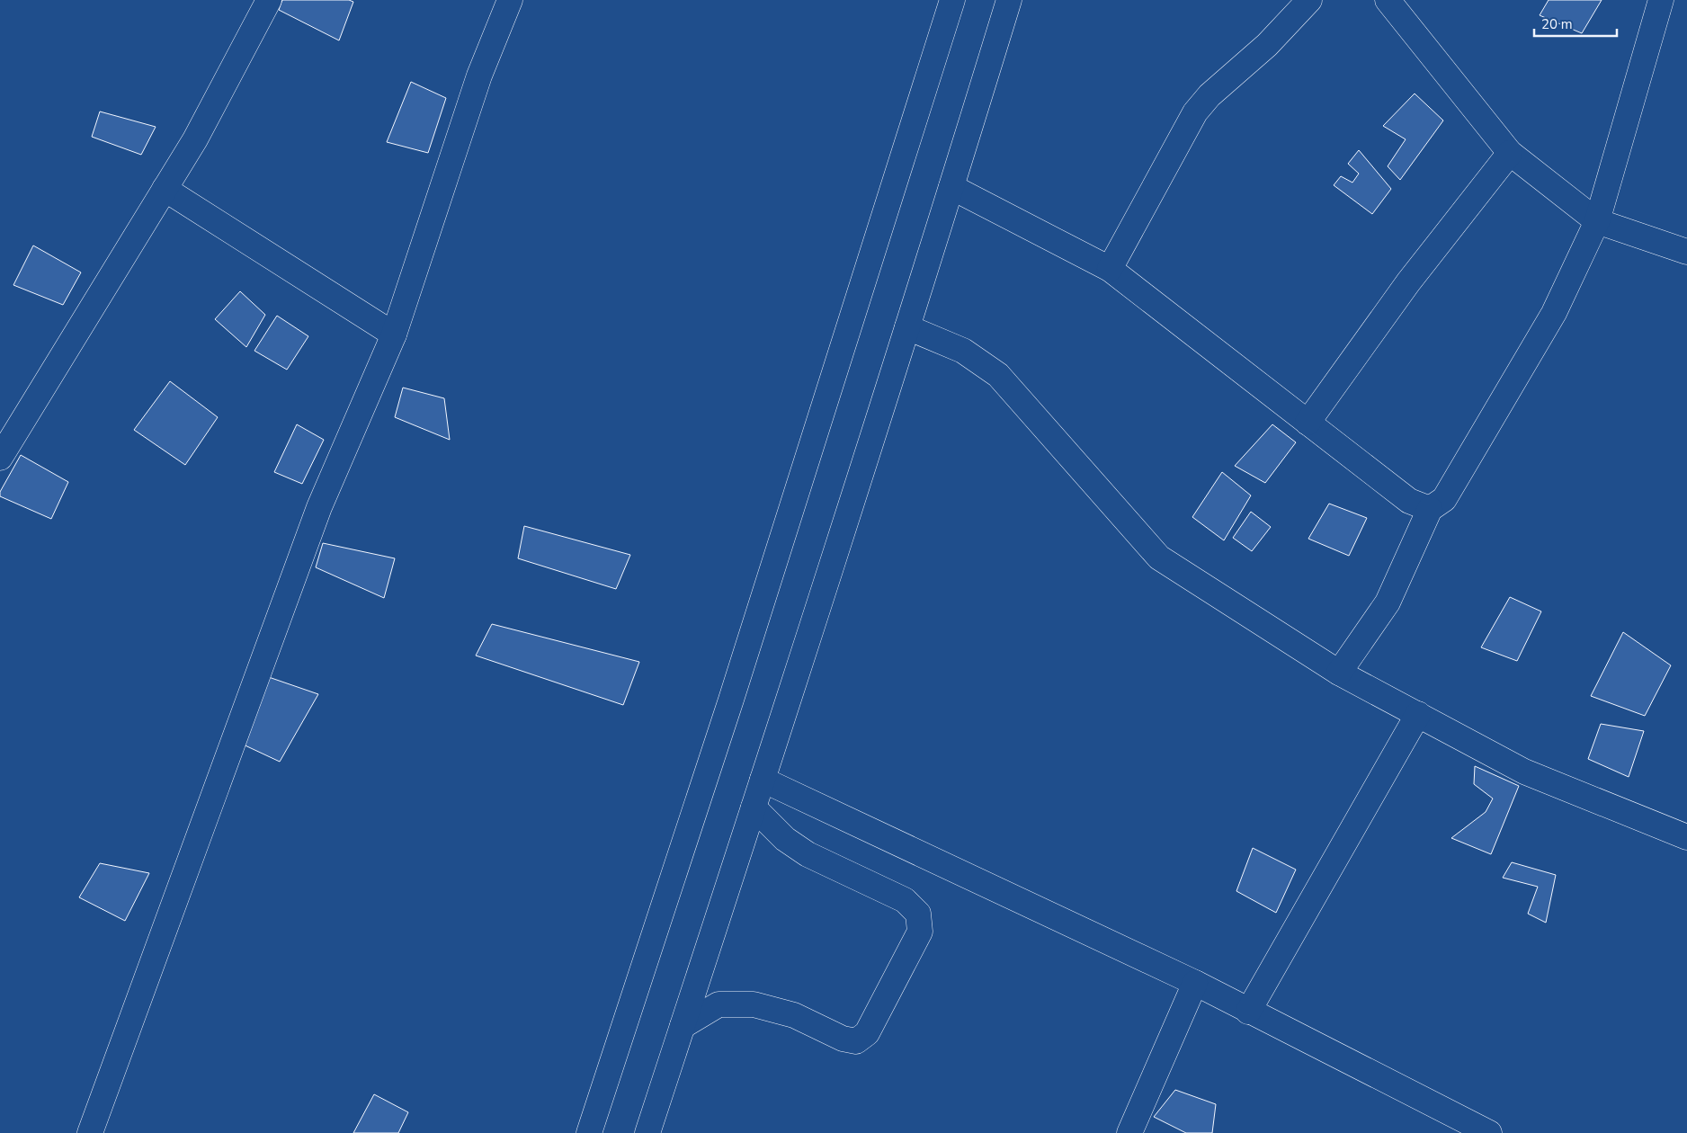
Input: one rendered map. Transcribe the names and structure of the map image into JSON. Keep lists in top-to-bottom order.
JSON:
{
  "scale_bar": "20 m"
}
